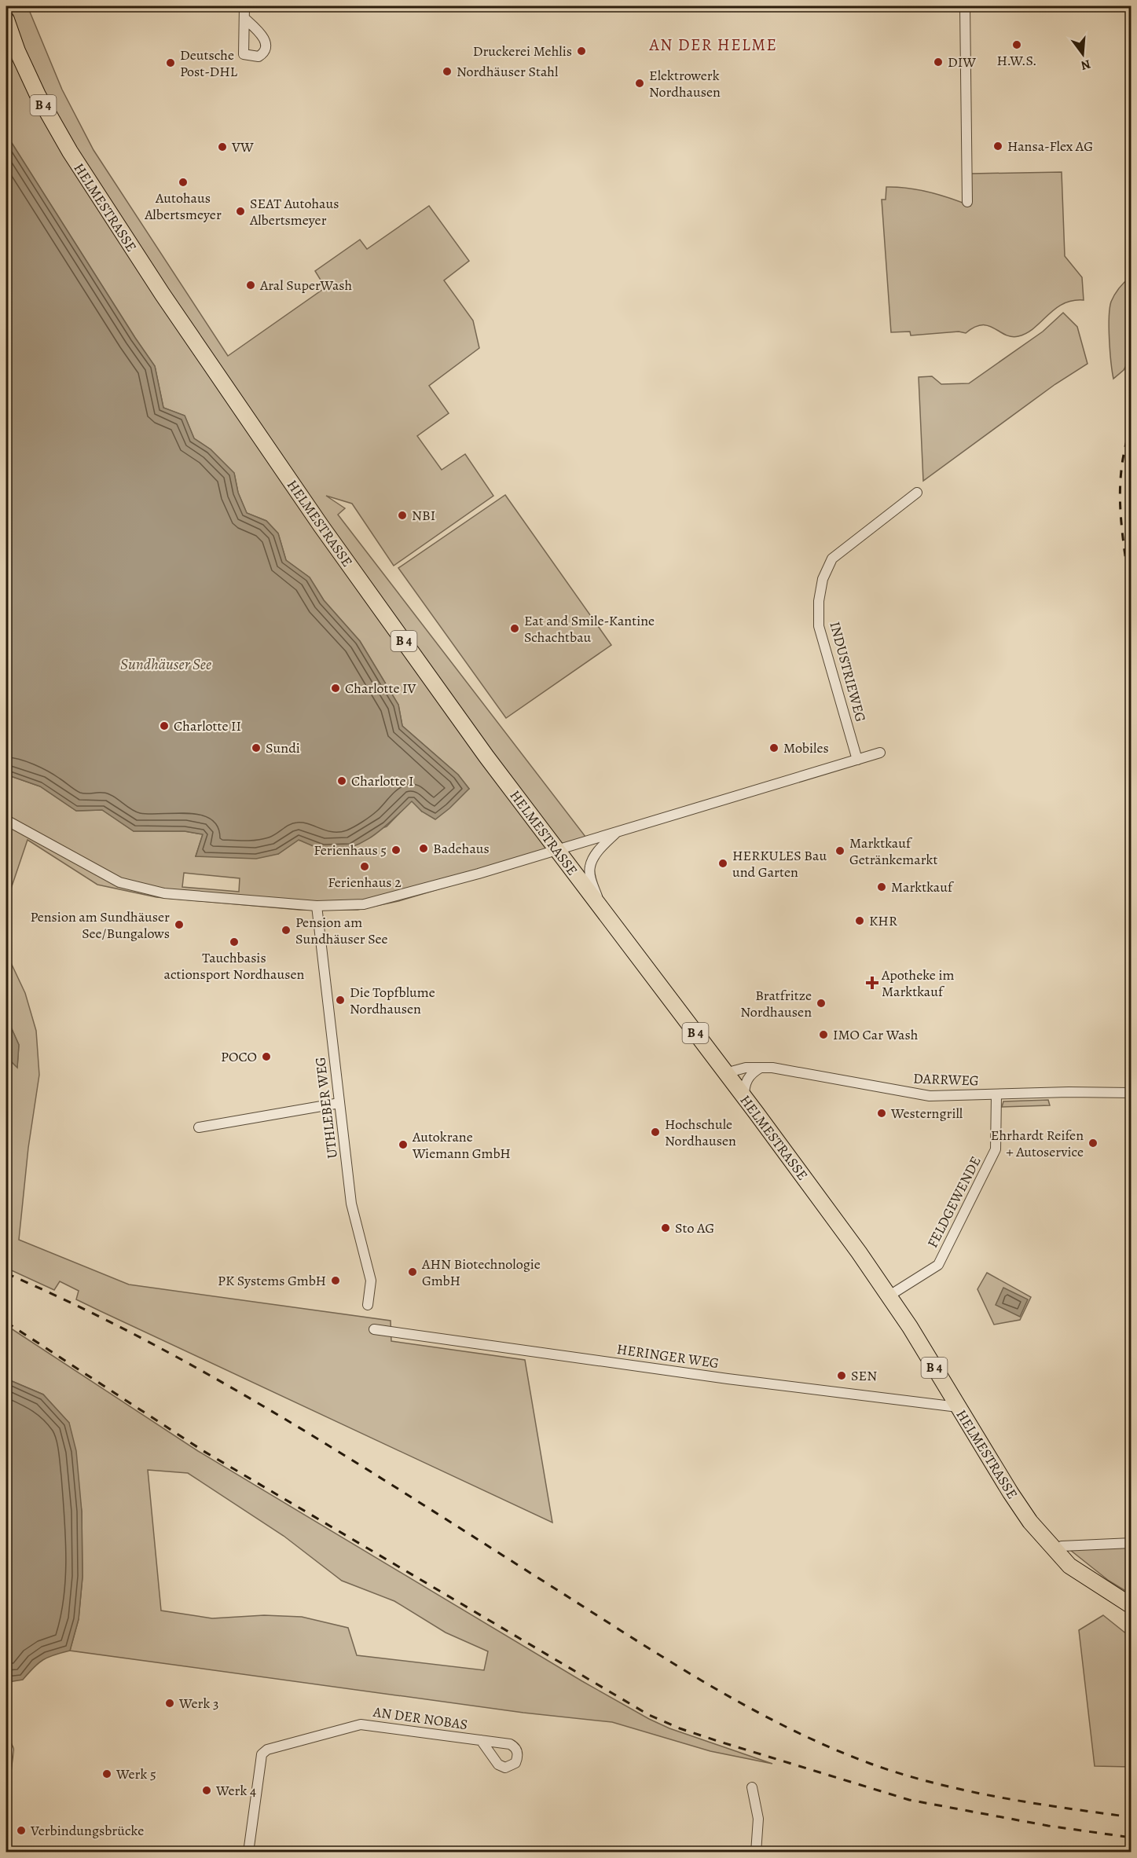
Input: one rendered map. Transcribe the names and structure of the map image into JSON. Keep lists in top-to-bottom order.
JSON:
{
  "streets": {
    "main road": ["B 4", "HELMESTRASSE"],
    "street": [
      "INDUSTRIEWEG",
      "DARRWEG",
      "UTHLEBER WEG",
      "FELDGEWENDE",
      "HERINGER WEG",
      "AN DER NOBAS"
    ]
  },
  "crossings": [
    ["HELMESTRASSE", "DARRWEG"],
    ["HELMESTRASSE", "FELDGEWENDE"],
    ["HELMESTRASSE", "HERINGER WEG"],
    ["DARRWEG", "FELDGEWENDE"]
  ],
  "districts": ["AN DER HELME"],
  "water": ["Sundhäuser See"],
  "places": {
    "other": [
      "H.W.S.",
      "Druckerei Mehlis",
      "DIW",
      "Deutsche Post-DHL",
      "Nordhäuser Stahl",
      "Elektrowerk Nordhausen",
      "Hansa-Flex AG",
      "VW",
      "Autohaus Albertsmeyer",
      "SEAT Autohaus Albertsmeyer",
      "Aral SuperWash",
      "NBI",
      "Eat and Smile-Kantine Schachtbau",
      "Charlotte IV",
      "Charlotte II",
      "Sundi",
      "Mobiles",
      "Charlotte I",
      "Badehaus",
      "Ferienhaus 5",
      "Marktkauf Getränkemarkt",
      "HERKULES Bau und Garten",
      "Ferienhaus 2",
      "Marktkauf",
      "KHR",
      "Pension am Sundhäuser See/Bungalows",
      "Pension am Sundhäuser See",
      "Tauchbasis actionsport Nordhausen",
      "Die Topfblume Nordhausen",
      "Bratfritze Nordhausen",
      "IMO Car Wash",
      "POCO",
      "Westerngrill",
      "Hochschule Nordhausen",
      "Ehrhardt Reifen + Autoservice",
      "Autokrane Wiemann GmbH",
      "Sto AG",
      "AHN Biotechnologie GmbH",
      "PK Systems GmbH",
      "SEN",
      "Werk 3",
      "Werk 5",
      "Werk 4",
      "Verbindungsbrücke"
    ],
    "health": ["Apotheke im Marktkauf"]
  },
  "north": "bottom"
}
